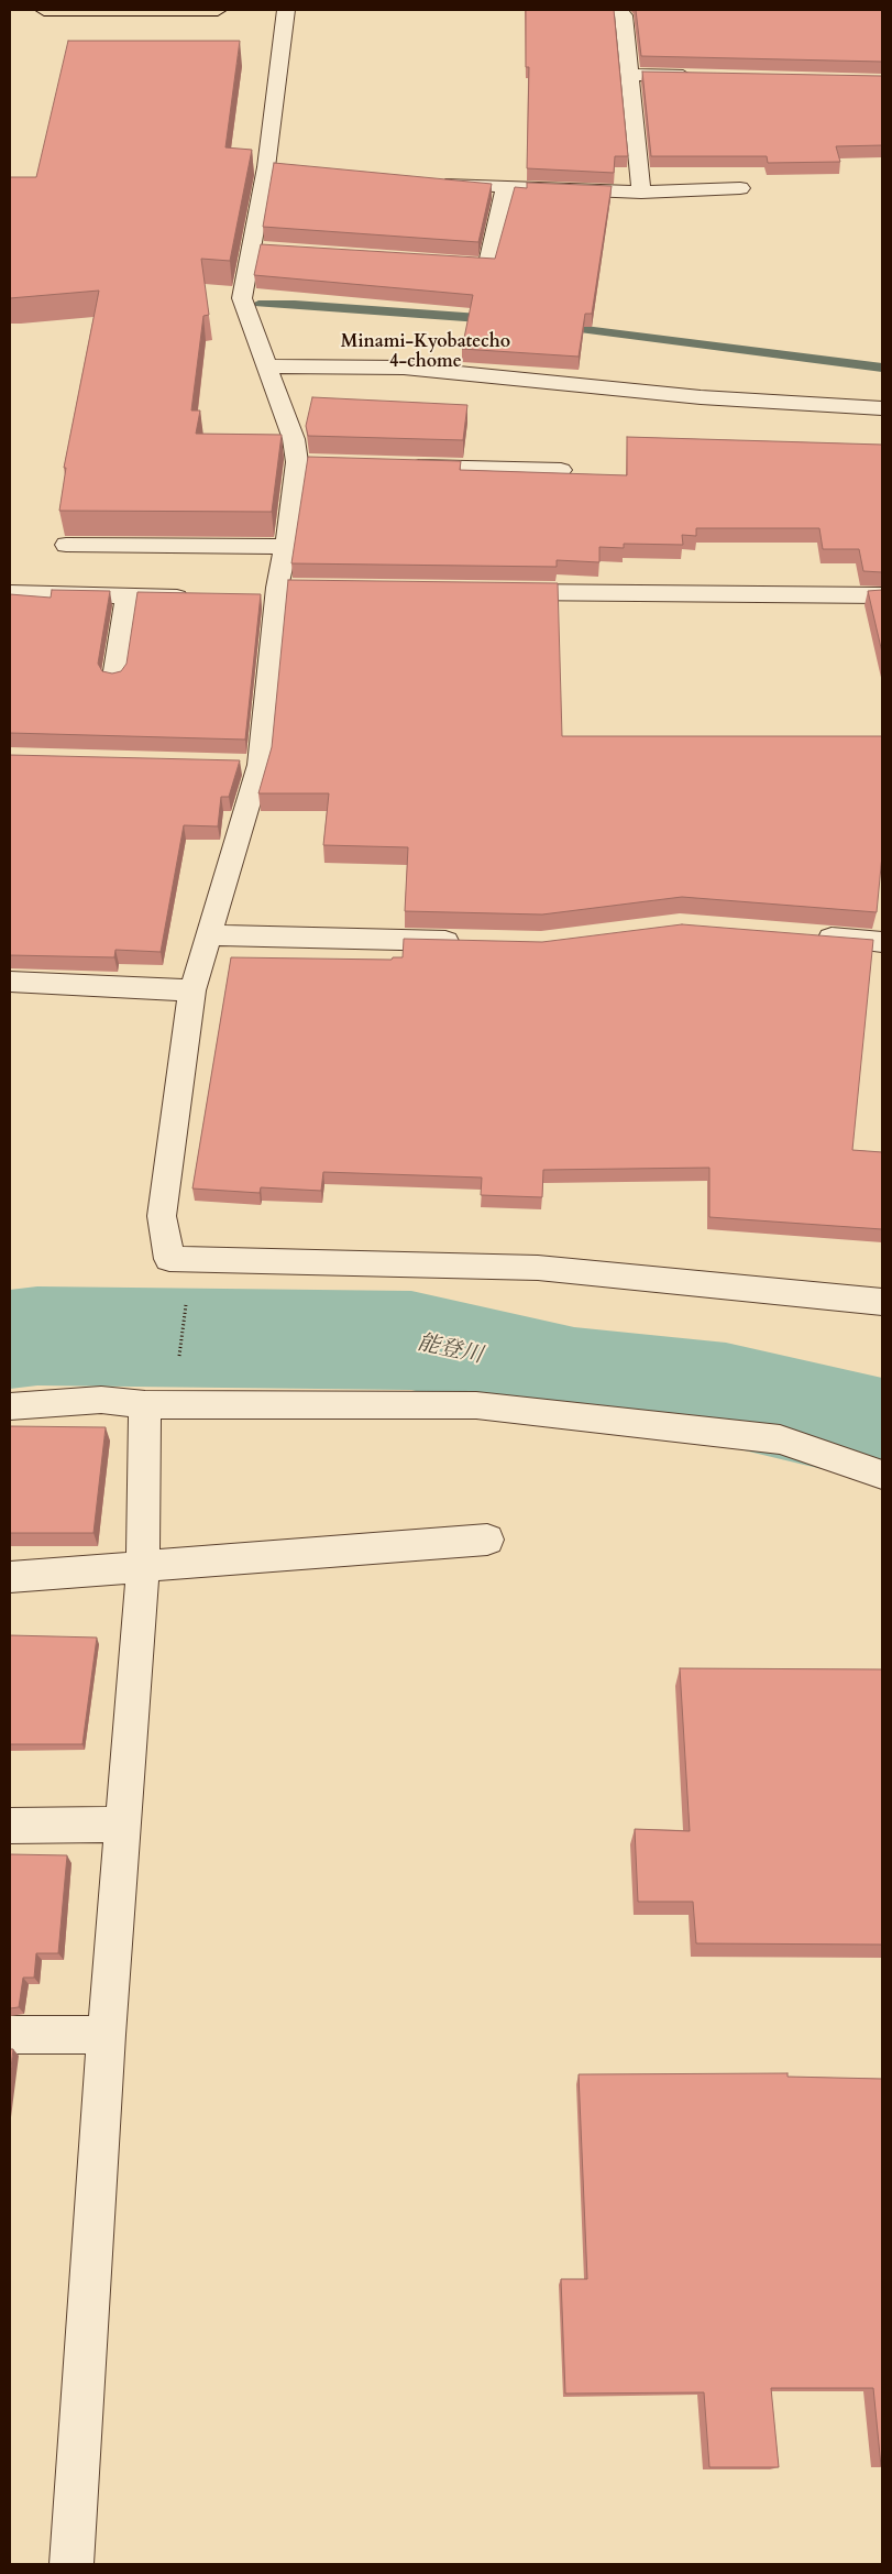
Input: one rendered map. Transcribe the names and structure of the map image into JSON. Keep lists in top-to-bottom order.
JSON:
{
  "districts": ["Minami-Kyobatecho 4-chome"],
  "water": ["能登川"]
}
